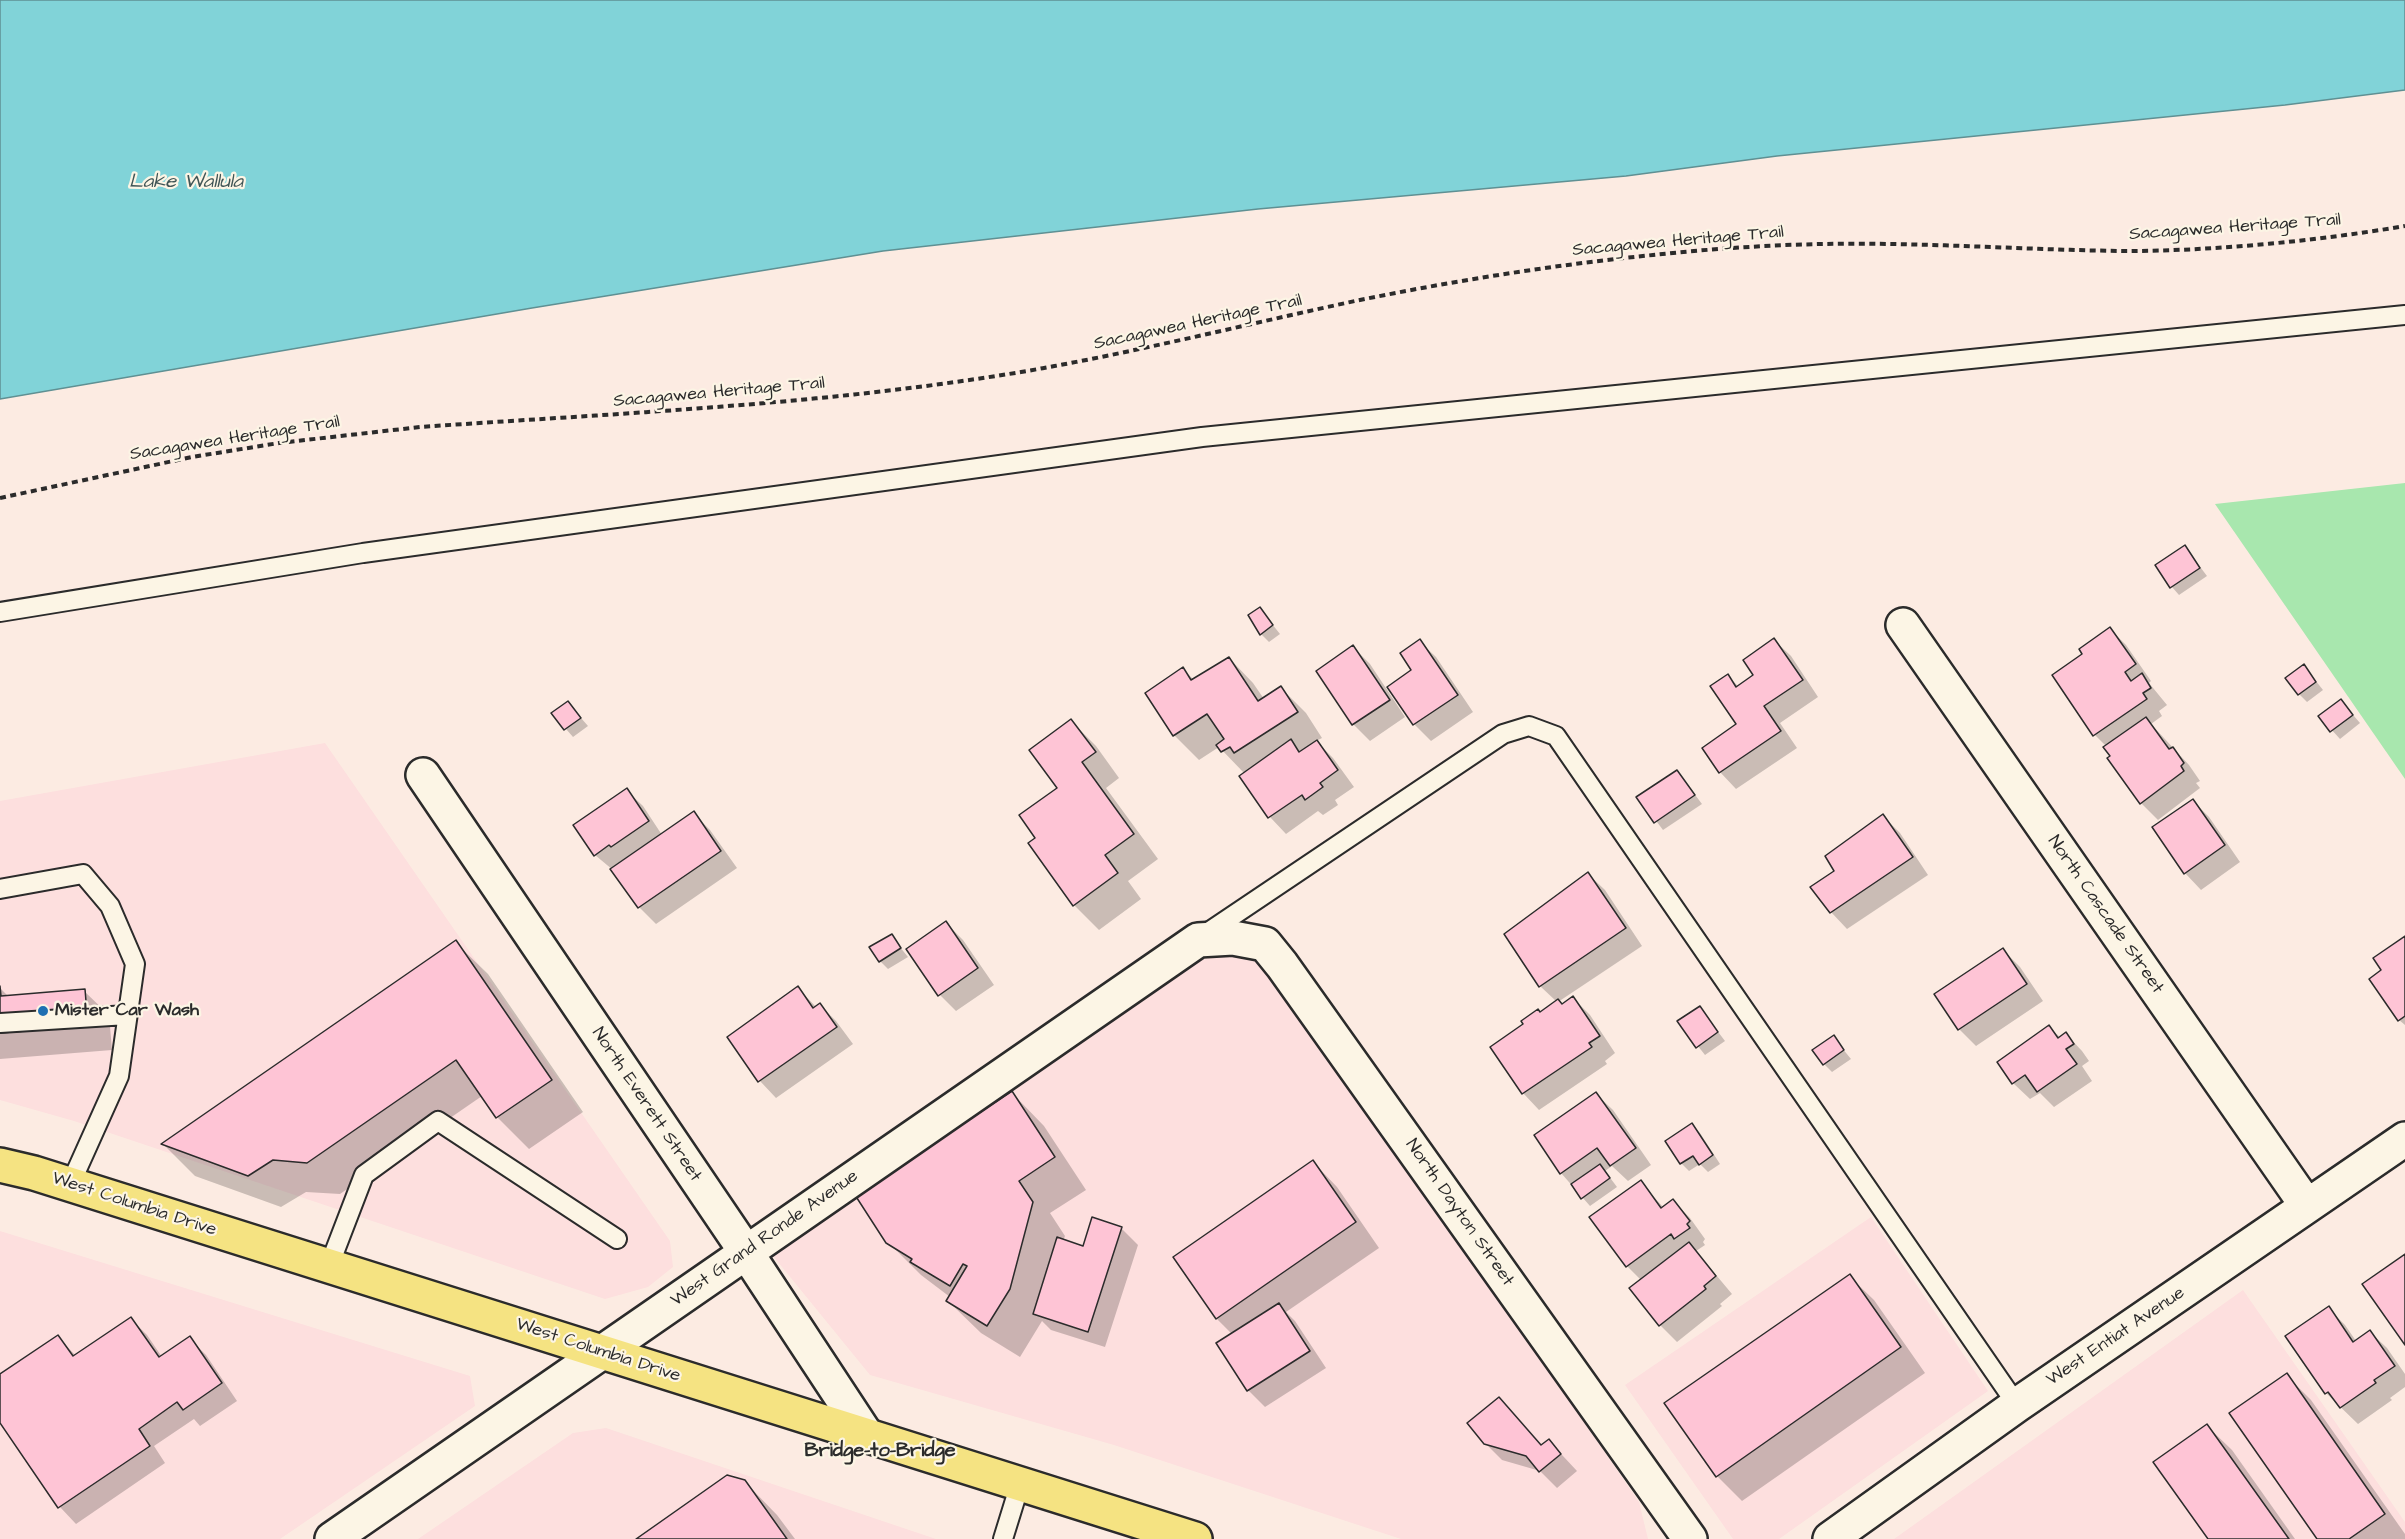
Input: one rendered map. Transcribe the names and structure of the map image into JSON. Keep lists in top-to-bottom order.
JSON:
{
  "streets": {
    "main road": ["West Columbia Drive"],
    "street": [
      "North Cascade Street",
      "North Everett Street",
      "North Dayton Street",
      "West Grand Ronde Avenue",
      "West Entiat Avenue"
    ],
    "path": ["Sacagawea Heritage Trail"]
  },
  "crossings": [
    ["North Cascade Street", "West Entiat Avenue"],
    ["North Everett Street", "West Columbia Drive"],
    ["North Everett Street", "West Grand Ronde Avenue"],
    ["West Columbia Drive", "West Grand Ronde Avenue"],
    ["North Dayton Street", "West Grand Ronde Avenue"]
  ],
  "districts": ["Bridge-to-Bridge"],
  "water": ["Lake Wallula"],
  "places": ["Mister Car Wash"]
}
